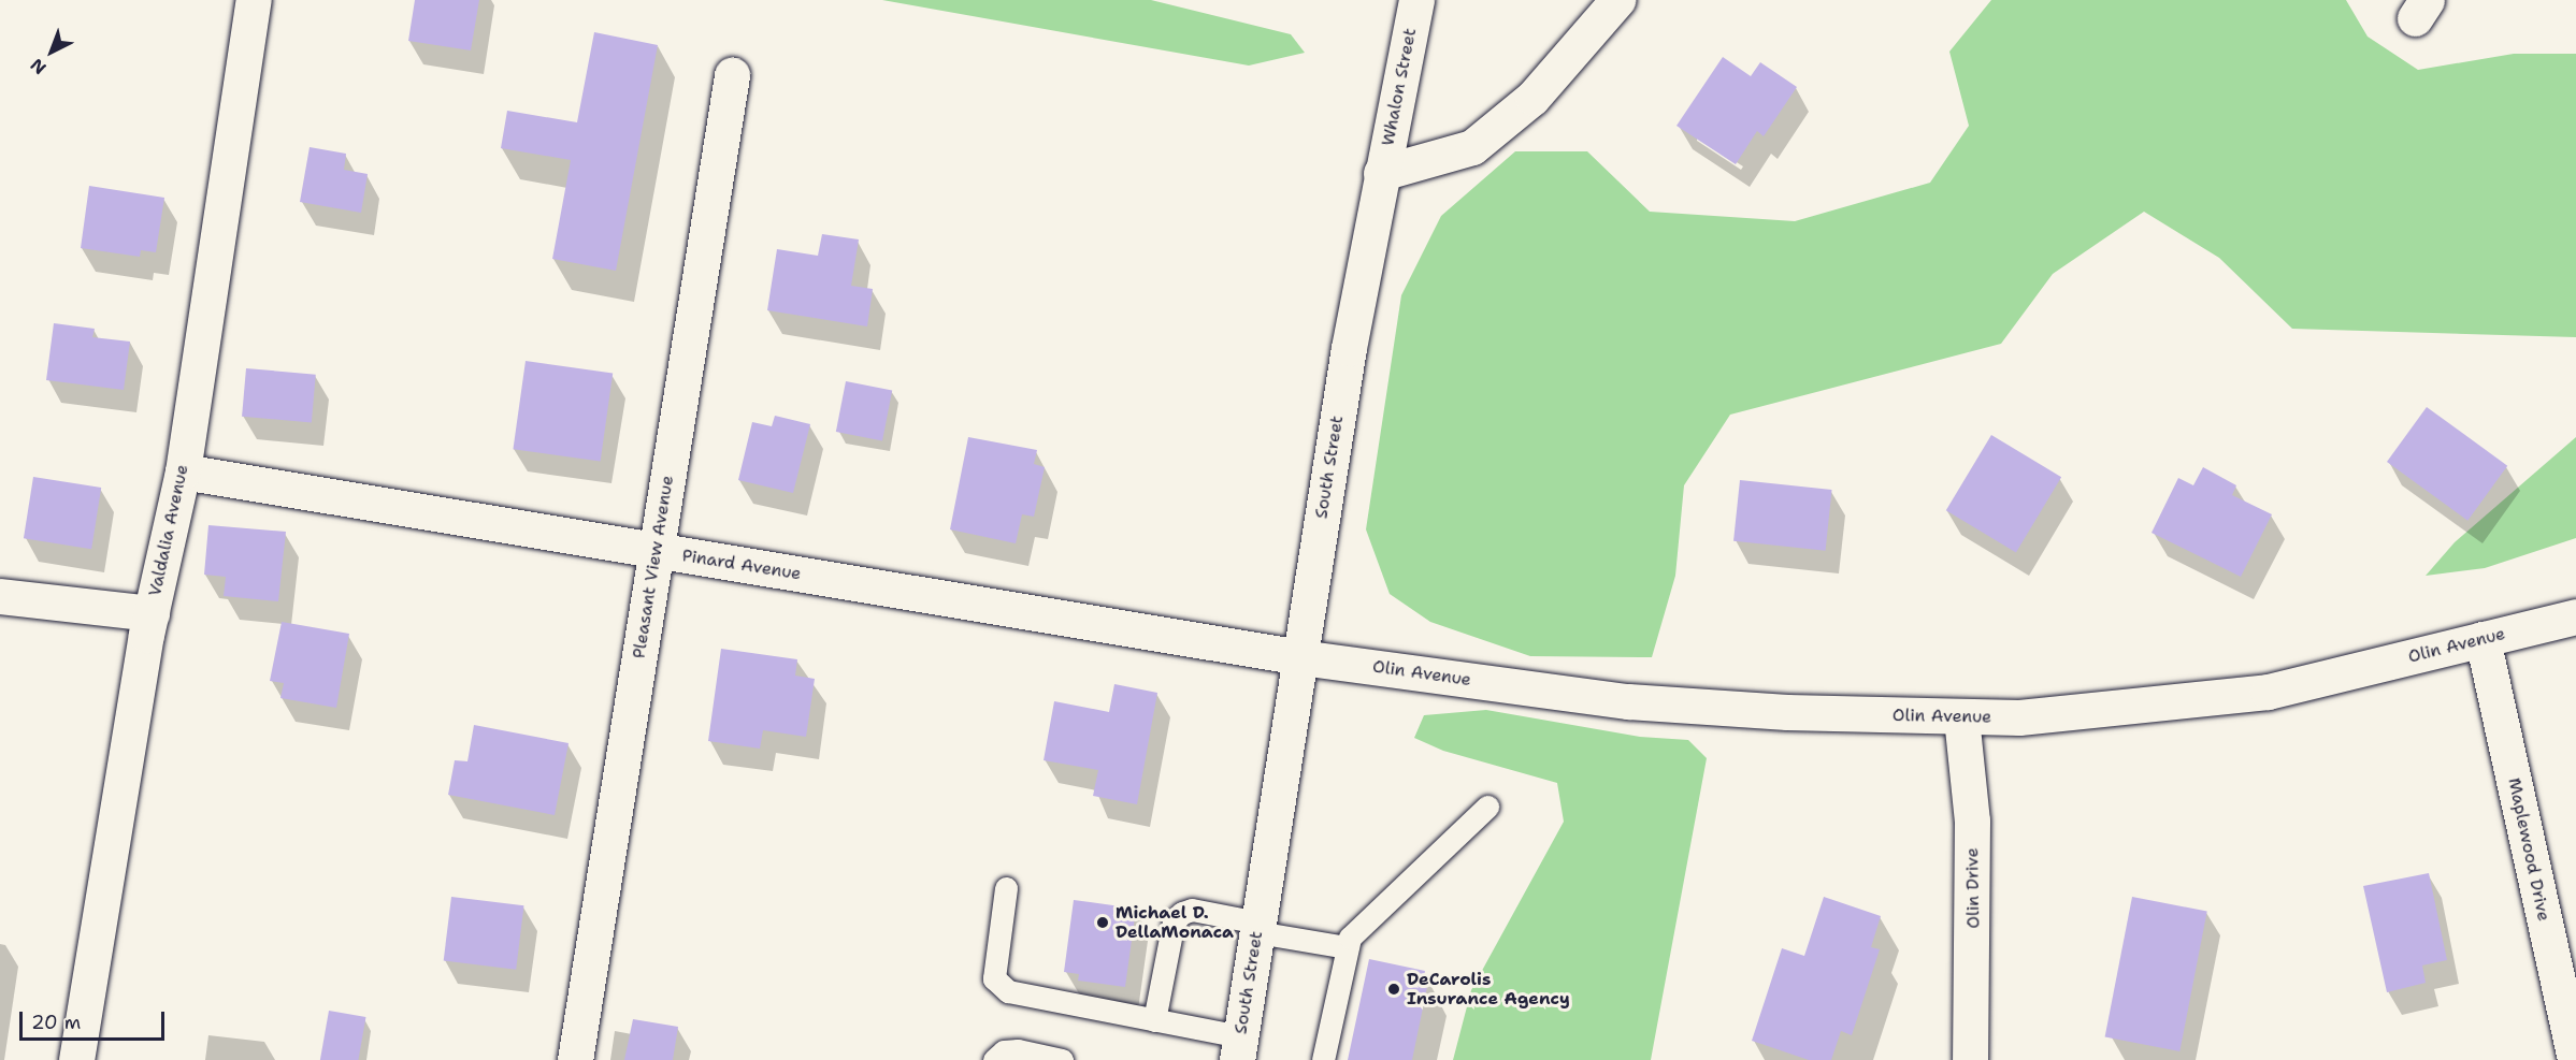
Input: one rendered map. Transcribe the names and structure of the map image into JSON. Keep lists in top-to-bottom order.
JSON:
{
  "streets": {
    "street": [
      "Whalon Street",
      "South Street",
      "Valdalia Avenue",
      "Pinard Avenue",
      "Pleasant View Avenue",
      "Olin Avenue",
      "Maplewood Drive",
      "Olin Drive"
    ]
  },
  "crossings": [
    ["Whalon Street", "South Street"],
    ["South Street", "Pinard Avenue"],
    ["South Street", "Olin Avenue"],
    ["Valdalia Avenue", "Pinard Avenue"],
    ["Pinard Avenue", "Pleasant View Avenue"],
    ["Pinard Avenue", "Olin Avenue"],
    ["Olin Avenue", "Maplewood Drive"],
    ["Olin Avenue", "Olin Drive"]
  ],
  "places": ["Michael D. DellaMonaca", "DeCarolis Insurance Agency"],
  "scale_bar": "20 m",
  "north": "bottom left"
}
